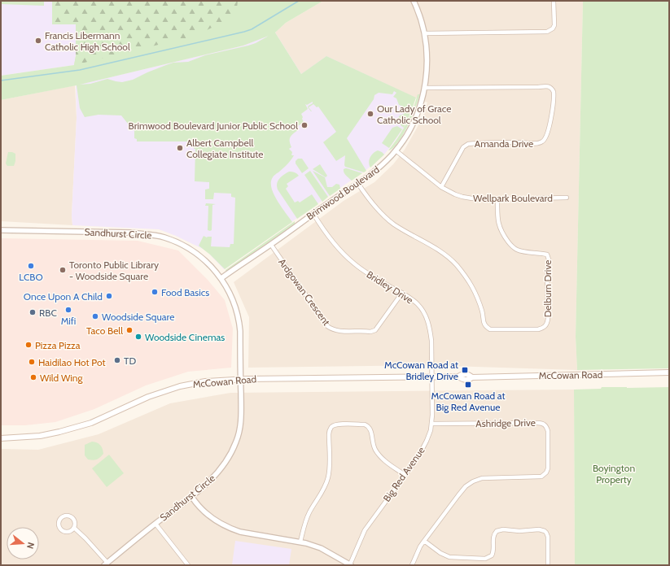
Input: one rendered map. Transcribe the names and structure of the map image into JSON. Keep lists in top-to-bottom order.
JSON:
{
  "streets": {
    "main road": ["McCowan Road"],
    "street": [
      "Amanda Drive",
      "Brimwood Boulevard",
      "Wellpark Boulevard",
      "Sandhurst Circle",
      "Bridley Drive",
      "Delburn Drive",
      "Ardgowan Crescent",
      "Ashridge Drive",
      "Big Red Avenue"
    ]
  },
  "crossings": [
    ["Amanda Drive", "Brimwood Boulevard"],
    ["Amanda Drive", "Wellpark Boulevard"],
    ["Brimwood Boulevard", "Wellpark Boulevard"],
    ["Brimwood Boulevard", "Sandhurst Circle"],
    ["Brimwood Boulevard", "Bridley Drive"],
    ["Brimwood Boulevard", "Delburn Drive"],
    ["Brimwood Boulevard", "Ardgowan Crescent"],
    ["Wellpark Boulevard", "Delburn Drive"],
    ["Sandhurst Circle", "McCowan Road"],
    ["Bridley Drive", "Ardgowan Crescent"],
    ["Bridley Drive", "McCowan Road"],
    ["Bridley Drive", "Big Red Avenue"],
    ["McCowan Road", "Big Red Avenue"],
    ["Ashridge Drive", "Big Red Avenue"]
  ],
  "parks": ["Boyington Property"],
  "places": {
    "other": [
      "Francis Libermann Catholic High School",
      "Our Lady of Grace Catholic School",
      "Brimwood Boulevard Junior Public School",
      "Albert Campbell Collegiate Institute",
      "LCBO",
      "Toronto Public Library - Woodside Square",
      "Food Basics",
      "Once Upon A Child",
      "Mifi",
      "RBC",
      "Woodside Square",
      "Taco Bell",
      "Woodside Cinemas",
      "Pizza Pizza",
      "TD",
      "Haidilao Hot Pot",
      "Wild Wing"
    ],
    "transit": ["McCowan Road at Bridley Drive", "McCowan Road at Big Red Avenue"]
  },
  "north": "right"
}
